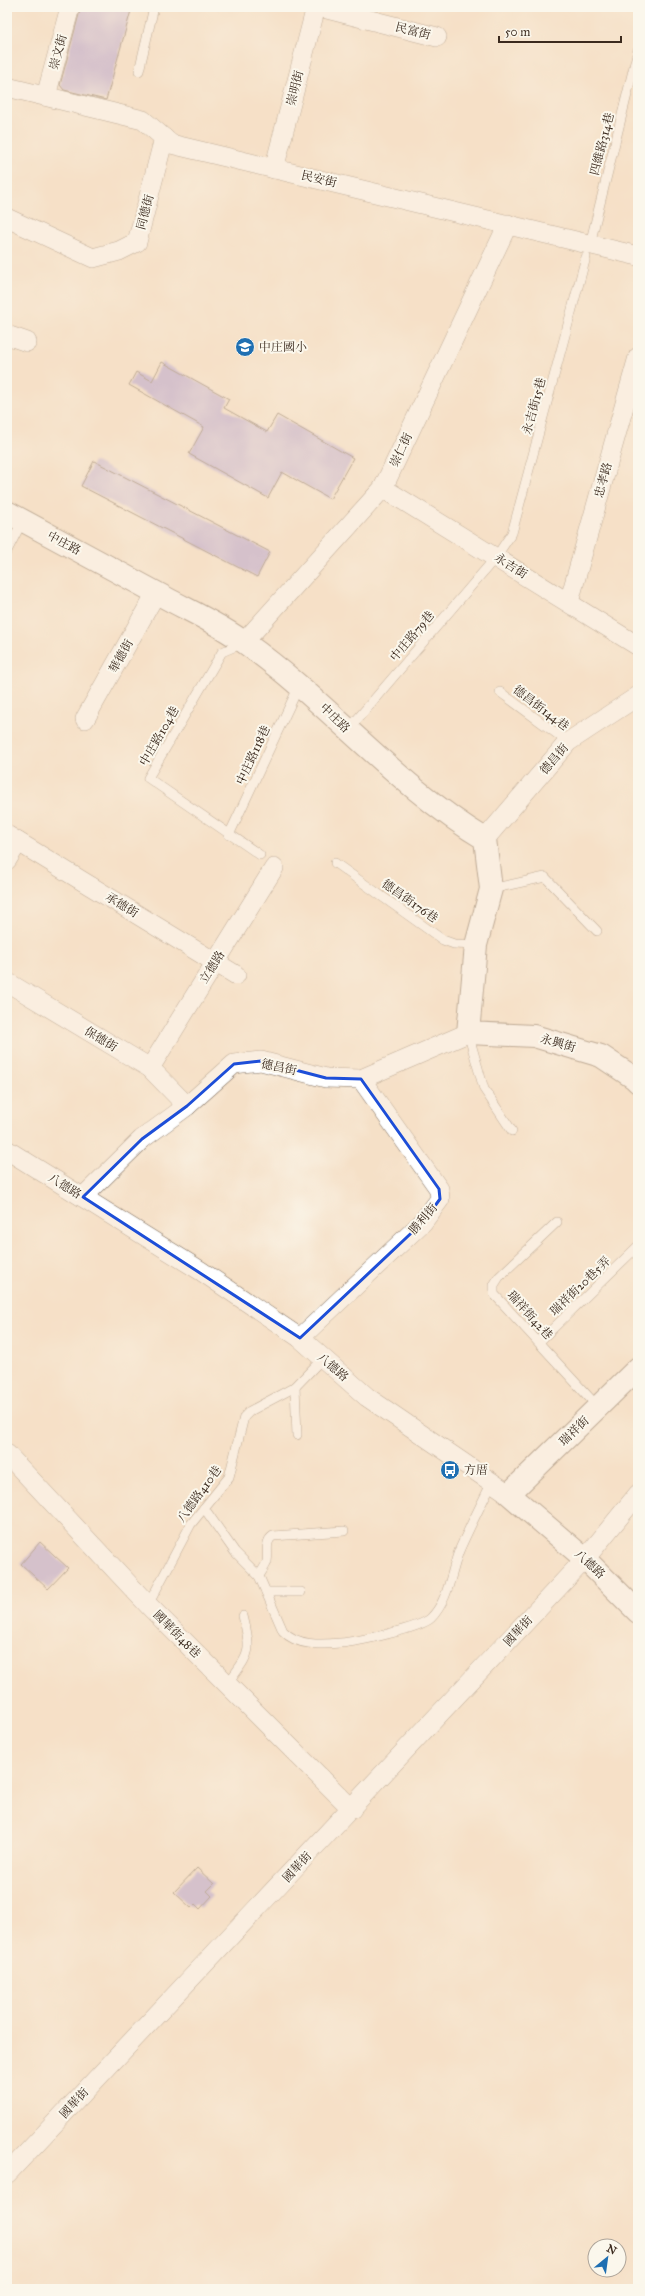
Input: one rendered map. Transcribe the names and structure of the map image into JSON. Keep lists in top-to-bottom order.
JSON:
{
  "streets": {
    "street": [
      "民富街",
      "崇文街",
      "崇明街",
      "民安街",
      "同德街",
      "崇仁街",
      "忠孝路",
      "中庄路",
      "永吉街",
      "華德街",
      "德昌街",
      "承德街",
      "立德路",
      "保德街",
      "永興街",
      "八德路",
      "勝利街",
      "瑞祥街",
      "國華街",
      "國華街48巷"
    ],
    "lane": [
      "四維路314巷",
      "永吉街15巷",
      "中庄路79巷",
      "德昌街144巷",
      "中庄路104巷",
      "中庄路118巷",
      "德昌街176巷",
      "瑞祥街20巷5弄",
      "瑞祥街42巷",
      "八德路410巷"
    ]
  },
  "crossings": [
    ["崇文街", "民安街"],
    ["崇明街", "民安街"],
    ["四維路314巷", "民安街"],
    ["四維路314巷", "永吉街15巷"],
    ["民安街", "同德街"],
    ["民安街", "永吉街15巷"],
    ["民安街", "崇仁街"],
    ["永吉街15巷", "永吉街"],
    ["永吉街15巷", "中庄路79巷"],
    ["崇仁街", "中庄路"],
    ["崇仁街", "永吉街"],
    ["崇仁街", "中庄路104巷"],
    ["忠孝路", "永吉街"],
    ["中庄路", "中庄路79巷"],
    ["中庄路", "華德街"],
    ["中庄路", "中庄路104巷"],
    ["中庄路", "中庄路118巷"],
    ["中庄路", "德昌街"],
    ["永吉街", "中庄路79巷"],
    ["德昌街144巷", "德昌街"],
    ["中庄路104巷", "中庄路118巷"],
    ["德昌街", "保德街"],
    ["德昌街", "永興街"],
    ["德昌街", "八德路"],
    ["德昌街", "勝利街"],
    ["承德街", "立德路"],
    ["立德路", "保德街"],
    ["八德路", "勝利街"],
    ["八德路", "瑞祥街"],
    ["八德路", "八德路410巷"],
    ["八德路", "國華街"],
    ["瑞祥街20巷5弄", "瑞祥街42巷"],
    ["瑞祥街42巷", "瑞祥街"],
    ["八德路410巷", "國華街48巷"],
    ["國華街", "國華街48巷"]
  ],
  "places": {
    "school or university": ["中庄國小"],
    "bus stop": ["方厝"]
  },
  "scale_bar": "50 m",
  "north": "top right"
}
